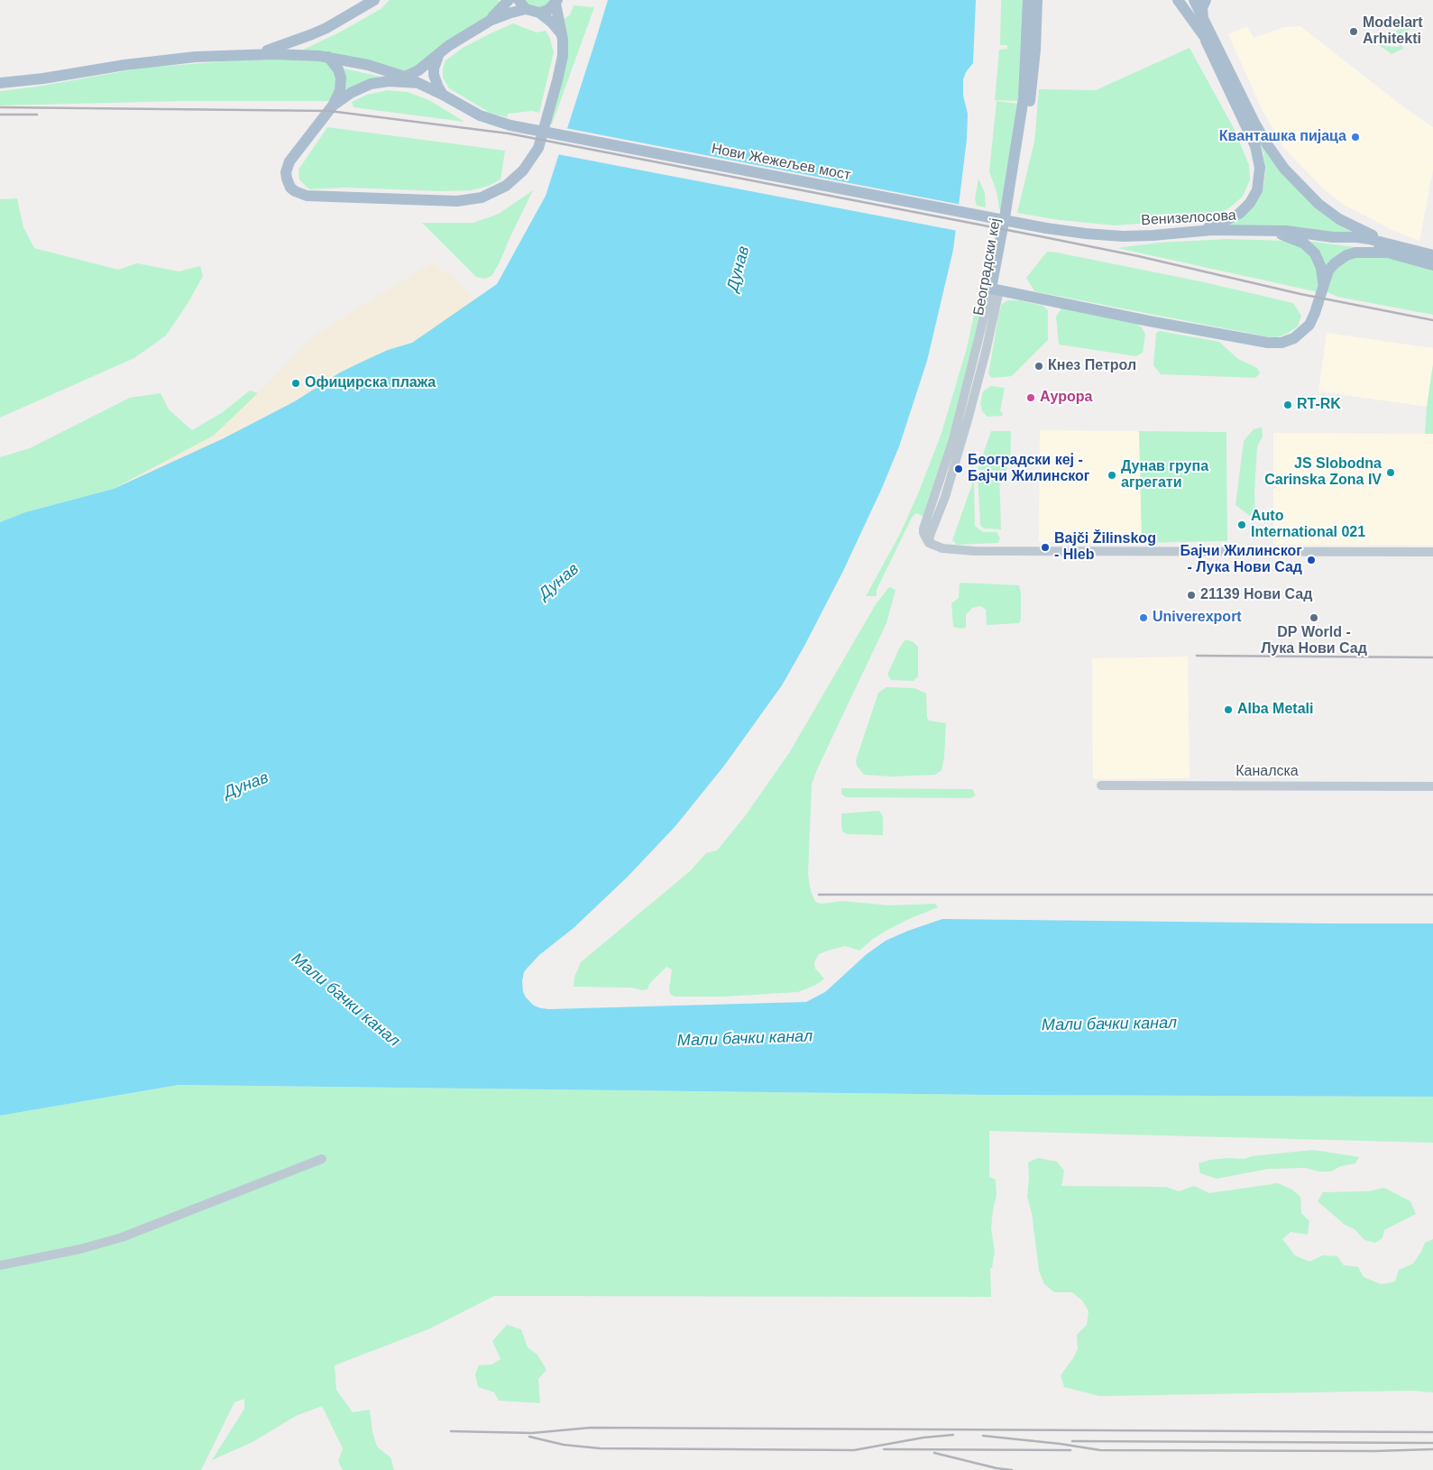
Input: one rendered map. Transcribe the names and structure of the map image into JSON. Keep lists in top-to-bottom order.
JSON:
{
  "streets": {
    "main road": ["Нови Жежељев мост", "Венизелосова", "Београдски кеј"],
    "street": ["Каналска"]
  },
  "crossings": [
    ["Нови Жежељев мост", "Венизелосова"]
  ],
  "water": ["Дунав", "Мали бачки канал"],
  "places": [
    "Modelart Arhitekti",
    "Кванташка пијаца",
    "Кнез Петрол",
    "Официрска плажа",
    "Аурора",
    "RT-RK",
    "Београдски кеј - Бајчи Жилинског",
    "JS Slobodna Carinska Zona IV",
    "Дунав група агрегати",
    "Auto International 021",
    "Bajči Žilinskog - Hleb",
    "Бајчи Жилинског - Лука Нови Сад",
    "21139 Нови Сад",
    "Univerexport",
    "DP World - Лука Нови Сад",
    "Alba Metali"
  ]
}
